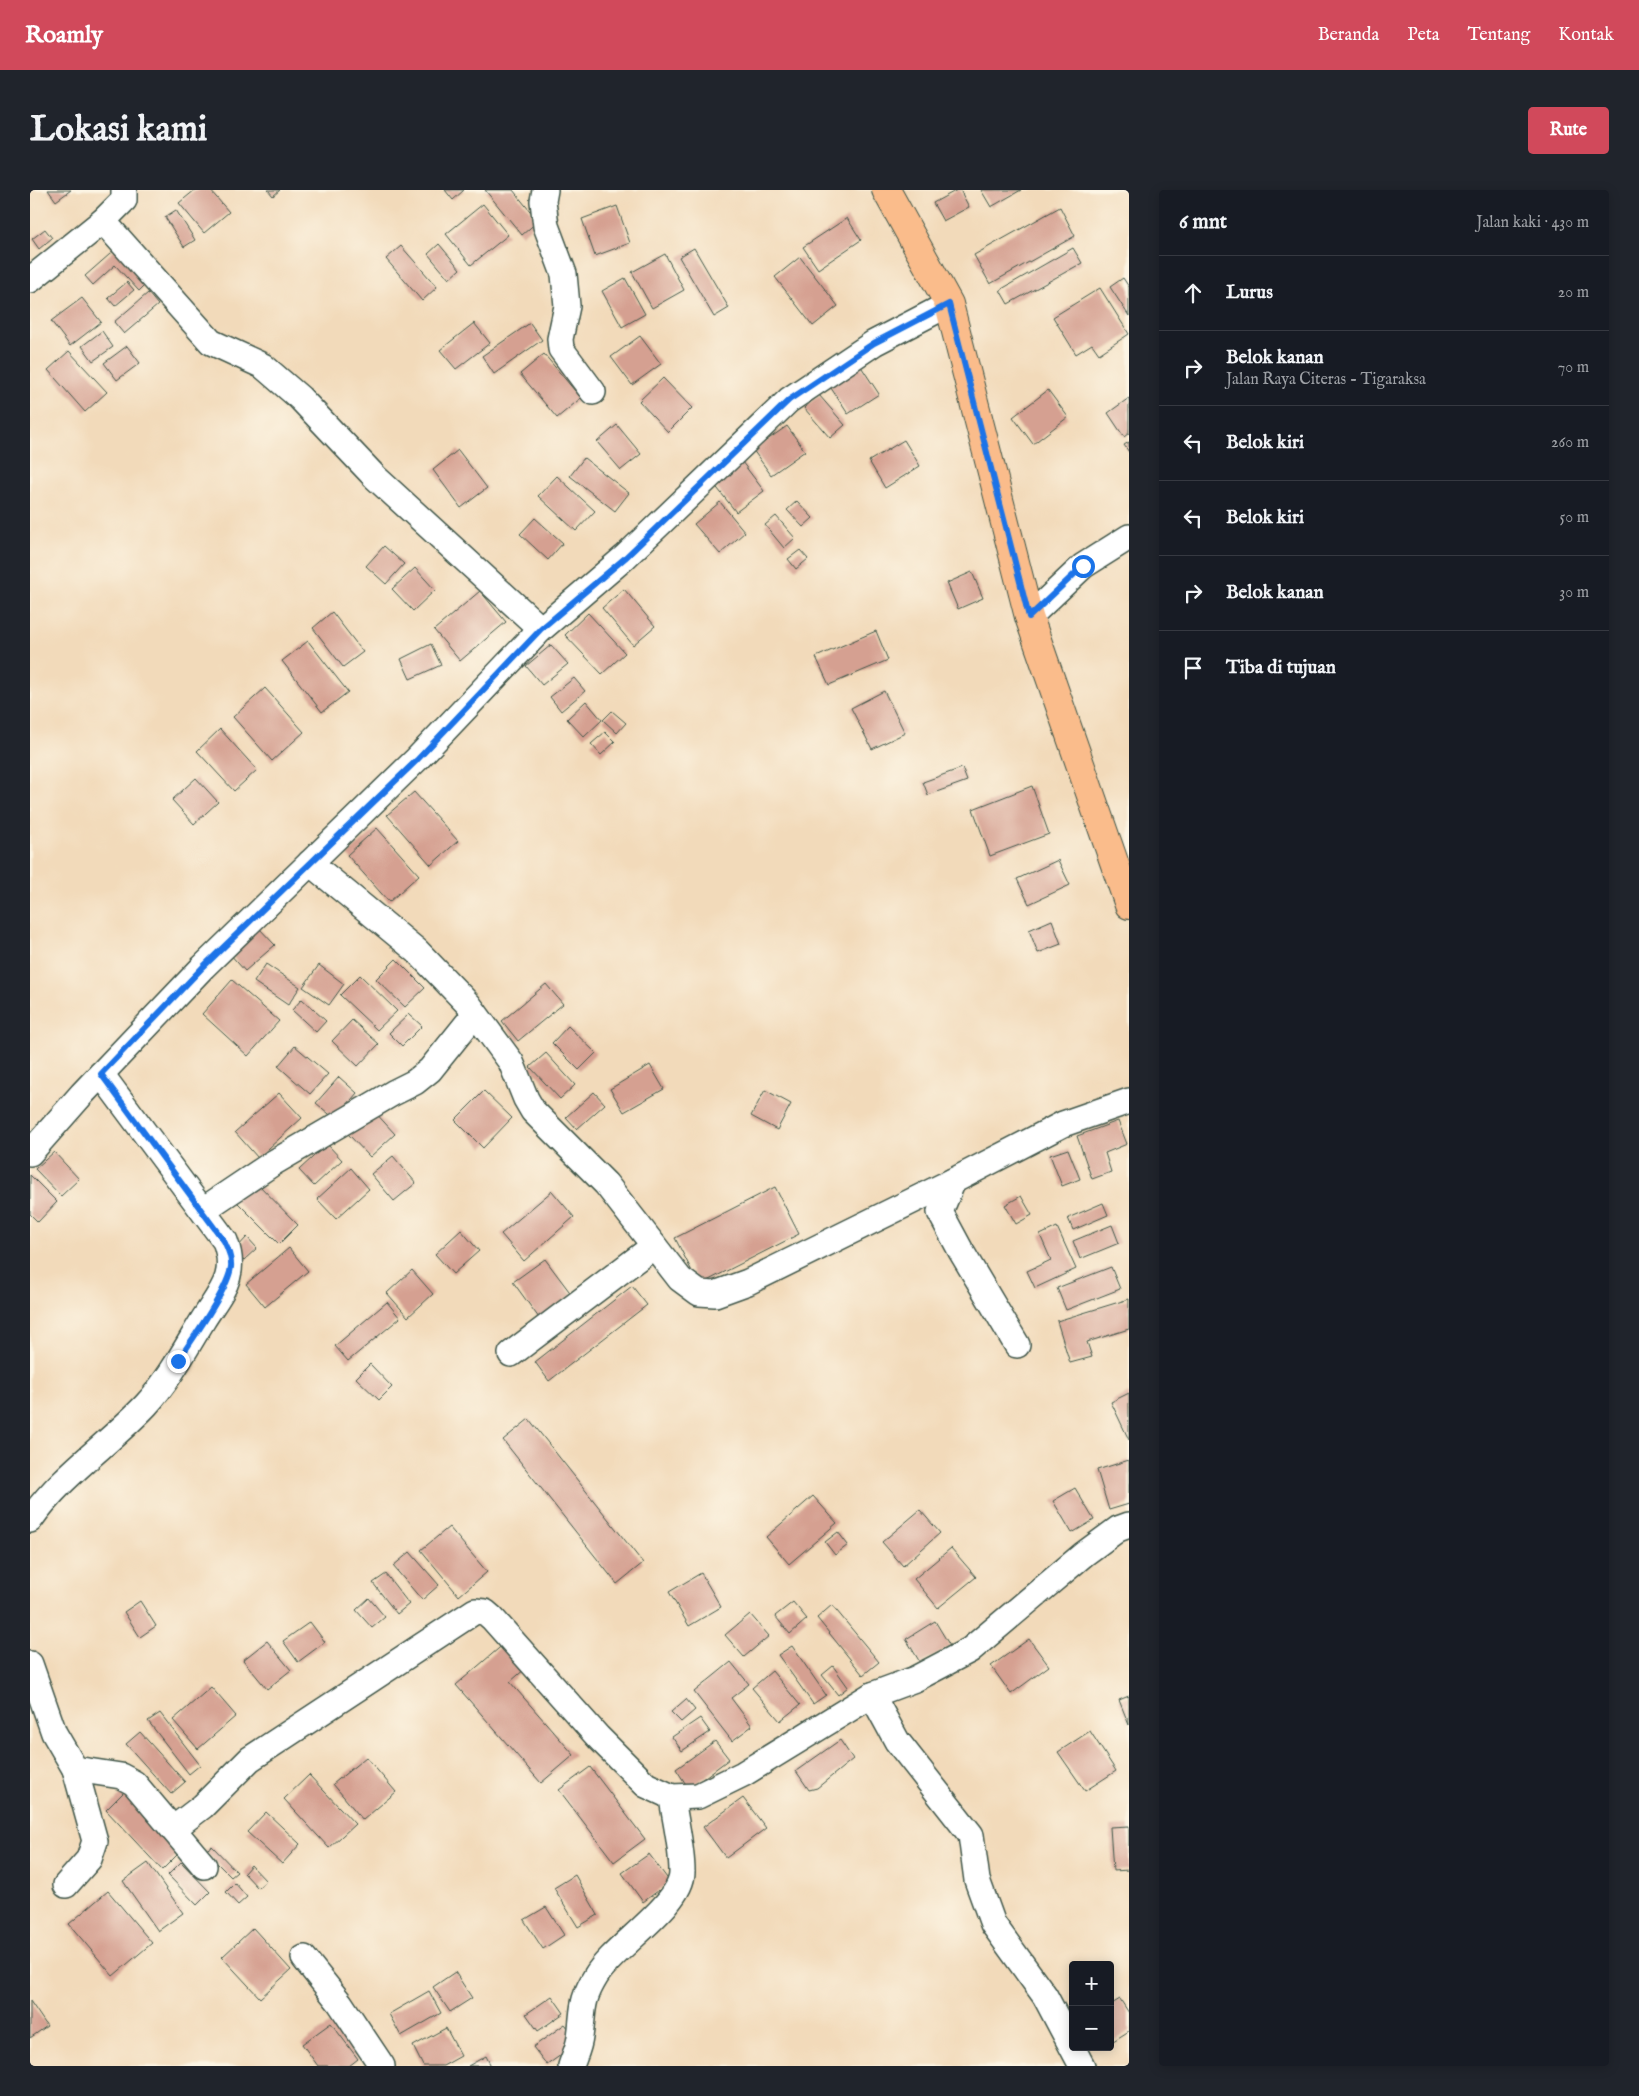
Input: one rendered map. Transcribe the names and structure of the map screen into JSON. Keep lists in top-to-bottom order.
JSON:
{
  "page": {
    "header": "Roamly",
    "nav": [
      "Beranda",
      "Peta",
      "Tentang",
      "Kontak"
    ],
    "buttons": "Rute",
    "title": "Lokasi kami",
    "heading": ["6 mnt", "Jalan kaki · 430 m"],
    "list": [
      ["Lurus", "20 m"],
      ["Belok kanan", "Jalan Raya Citeras - Tigaraksa", "70 m"],
      ["Belok kiri", "260 m"],
      ["Belok kiri", "50 m"],
      ["Belok kanan", "30 m"],
      "Tiba di tujuan"
    ],
    "map_buttons": ["+", "−"]
  }
}
